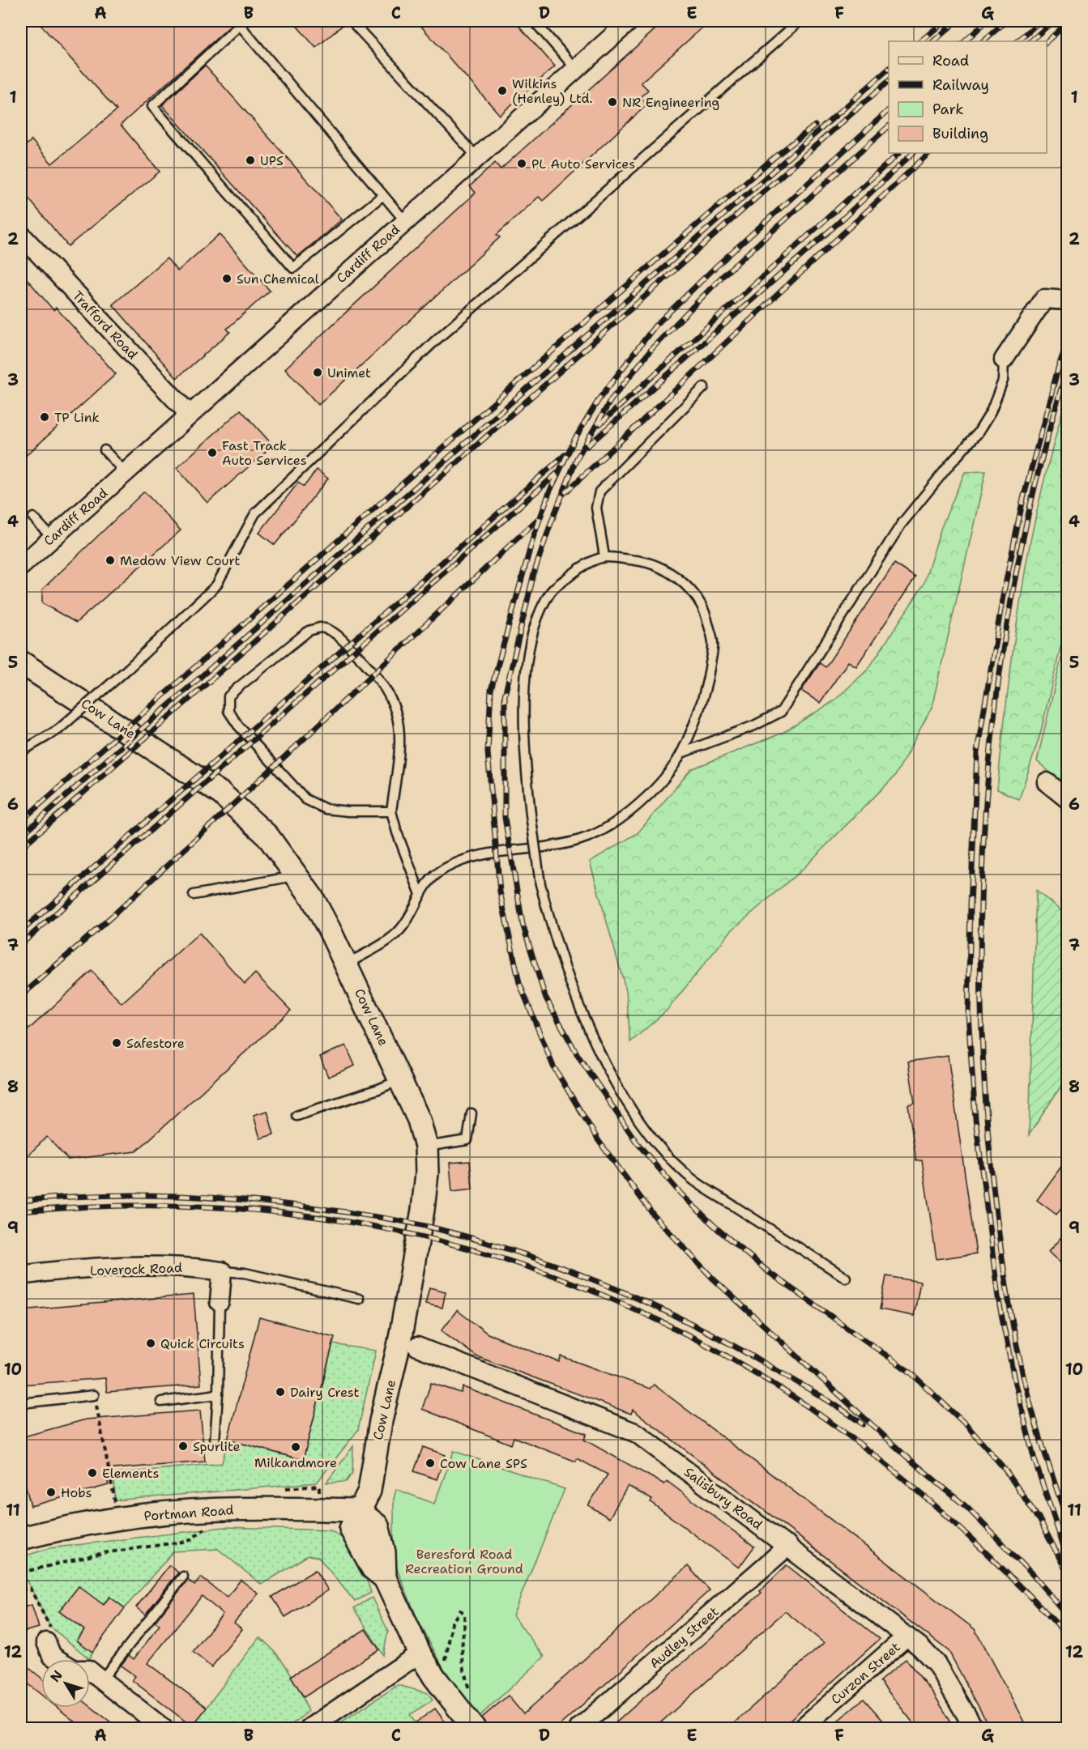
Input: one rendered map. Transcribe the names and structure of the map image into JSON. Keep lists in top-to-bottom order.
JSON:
{
  "streets": {
    "street": [
      "Cardiff Road",
      "Trafford Road",
      "Cow Lane",
      "Loverock Road",
      "Salisbury Road",
      "Portman Road",
      "Audley Street",
      "Curzon Street"
    ]
  },
  "crossings": [
    ["Cardiff Road", "Trafford Road"],
    ["Cow Lane", "Portman Road"],
    ["Salisbury Road", "Audley Street"],
    ["Salisbury Road", "Curzon Street"]
  ],
  "parks": ["Beresford Road Recreation Ground"],
  "places": [
    "Wilkins (Henley) Ltd.",
    "NR Engineering",
    "UPS",
    "PL Auto Services",
    "Sun Chemical",
    "Unimet",
    "TP Link",
    "Fast Track Auto Services",
    "Medow View Court",
    "Safestore",
    "Quick Circuits",
    "Dairy Crest",
    "Spurlite",
    "Milkandmore",
    "Cow Lane SPS",
    "Elements",
    "Hobs"
  ],
  "legend": [
    "Road",
    "Railway",
    "Park",
    "Building"
  ],
  "north": "top left",
  "grid": {
    "columns": [
      "A",
      "B",
      "C",
      "D",
      "E",
      "F",
      "G"
    ],
    "rows": [
      "1",
      "2",
      "3",
      "4",
      "5",
      "6",
      "7",
      "8",
      "9",
      "10",
      "11",
      "12"
    ]
  }
}
